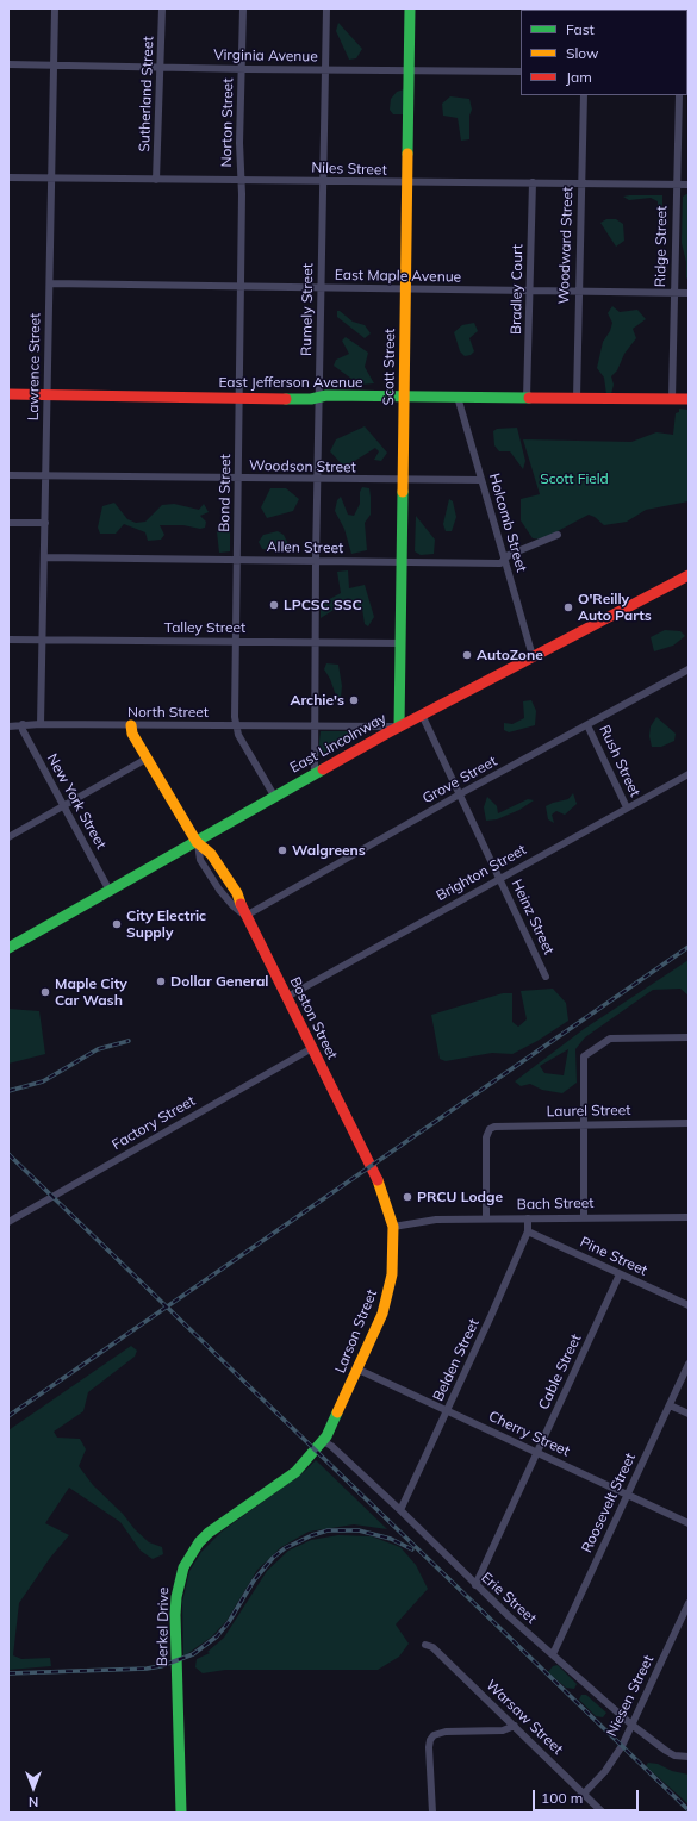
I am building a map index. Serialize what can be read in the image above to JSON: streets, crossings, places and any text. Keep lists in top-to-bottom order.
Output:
{
  "streets": {
    "street": [
      "Virginia Avenue",
      "Sutherland Street",
      "Norton Street",
      "Niles Street",
      "Woodward Street",
      "Ridge Street",
      "East Maple Avenue",
      "Bradley Court",
      "Rumely Street",
      "Lawrence Street",
      "Scott Street",
      "East Jefferson Avenue",
      "Woodson Street",
      "Bond Street",
      "Holcomb Street",
      "Allen Street",
      "Talley Street",
      "North Street",
      "East Lincolnway",
      "Rush Street",
      "Grove Street",
      "New York Street",
      "Brighton Street",
      "Heinz Street",
      "Boston Street",
      "Laurel Street",
      "Factory Street",
      "Bach Street",
      "Pine Street",
      "Larson Street",
      "Belden Street",
      "Cable Street",
      "Cherry Street",
      "Roosevelt Street",
      "Erie Street",
      "Berkel Drive",
      "Niesen Street",
      "Warsaw Street"
    ]
  },
  "crossings": [
    ["Virginia Avenue", "Sutherland Street"],
    ["Virginia Avenue", "Norton Street"],
    ["Virginia Avenue", "Rumely Street"],
    ["Virginia Avenue", "Lawrence Street"],
    ["Virginia Avenue", "Scott Street"],
    ["Sutherland Street", "Niles Street"],
    ["Norton Street", "Niles Street"],
    ["Norton Street", "Bond Street"],
    ["Niles Street", "Woodward Street"],
    ["Niles Street", "Ridge Street"],
    ["Niles Street", "Bradley Court"],
    ["Niles Street", "Rumely Street"],
    ["Niles Street", "Lawrence Street"],
    ["Niles Street", "Scott Street"],
    ["Niles Street", "Bond Street"],
    ["Woodward Street", "East Maple Avenue"],
    ["Woodward Street", "East Jefferson Avenue"],
    ["Ridge Street", "East Maple Avenue"],
    ["Ridge Street", "East Jefferson Avenue"],
    ["East Maple Avenue", "Bradley Court"],
    ["East Maple Avenue", "Rumely Street"],
    ["East Maple Avenue", "Lawrence Street"],
    ["East Maple Avenue", "Scott Street"],
    ["East Maple Avenue", "Bond Street"],
    ["Bradley Court", "East Jefferson Avenue"],
    ["Rumely Street", "East Jefferson Avenue"],
    ["Rumely Street", "Woodson Street"],
    ["Rumely Street", "Allen Street"],
    ["Rumely Street", "Talley Street"],
    ["Rumely Street", "North Street"],
    ["Lawrence Street", "East Jefferson Avenue"],
    ["Lawrence Street", "Woodson Street"],
    ["Lawrence Street", "Allen Street"],
    ["Lawrence Street", "Talley Street"],
    ["Lawrence Street", "North Street"],
    ["Scott Street", "East Jefferson Avenue"],
    ["Scott Street", "Woodson Street"],
    ["Scott Street", "Allen Street"],
    ["Scott Street", "Talley Street"],
    ["Scott Street", "North Street"],
    ["Scott Street", "East Lincolnway"],
    ["East Jefferson Avenue", "Bond Street"],
    ["East Jefferson Avenue", "Holcomb Street"],
    ["Woodson Street", "Bond Street"],
    ["Woodson Street", "Holcomb Street"],
    ["Bond Street", "Allen Street"],
    ["Bond Street", "Talley Street"],
    ["Bond Street", "North Street"],
    ["Bond Street", "East Lincolnway"],
    ["Holcomb Street", "Allen Street"],
    ["Holcomb Street", "East Lincolnway"],
    ["North Street", "East Lincolnway"],
    ["North Street", "New York Street"],
    ["North Street", "Boston Street"],
    ["East Lincolnway", "New York Street"],
    ["East Lincolnway", "Heinz Street"],
    ["East Lincolnway", "Boston Street"],
    ["Rush Street", "Grove Street"],
    ["Rush Street", "Brighton Street"],
    ["Grove Street", "Heinz Street"],
    ["Grove Street", "Boston Street"],
    ["Brighton Street", "Heinz Street"],
    ["Brighton Street", "Boston Street"],
    ["Boston Street", "Factory Street"],
    ["Boston Street", "Bach Street"],
    ["Boston Street", "Larson Street"],
    ["Laurel Street", "Bach Street"],
    ["Bach Street", "Larson Street"],
    ["Bach Street", "Belden Street"],
    ["Pine Street", "Belden Street"],
    ["Pine Street", "Cable Street"],
    ["Larson Street", "Cherry Street"],
    ["Larson Street", "Erie Street"],
    ["Larson Street", "Berkel Drive"],
    ["Belden Street", "Cherry Street"],
    ["Belden Street", "Erie Street"],
    ["Cable Street", "Cherry Street"],
    ["Cable Street", "Erie Street"],
    ["Cherry Street", "Roosevelt Street"],
    ["Roosevelt Street", "Erie Street"],
    ["Erie Street", "Berkel Drive"],
    ["Erie Street", "Niesen Street"],
    ["Niesen Street", "Warsaw Street"]
  ],
  "parks": ["Scott Field"],
  "places": [
    "LPCSC SSC",
    "O'Reilly Auto Parts",
    "AutoZone",
    "Archie's",
    "Walgreens",
    "City Electric Supply",
    "Dollar General",
    "Maple City Car Wash",
    "PRCU Lodge"
  ],
  "legend": ["Fast", "Slow", "Jam"],
  "scale_bar": "100 m",
  "north": "bottom"
}
